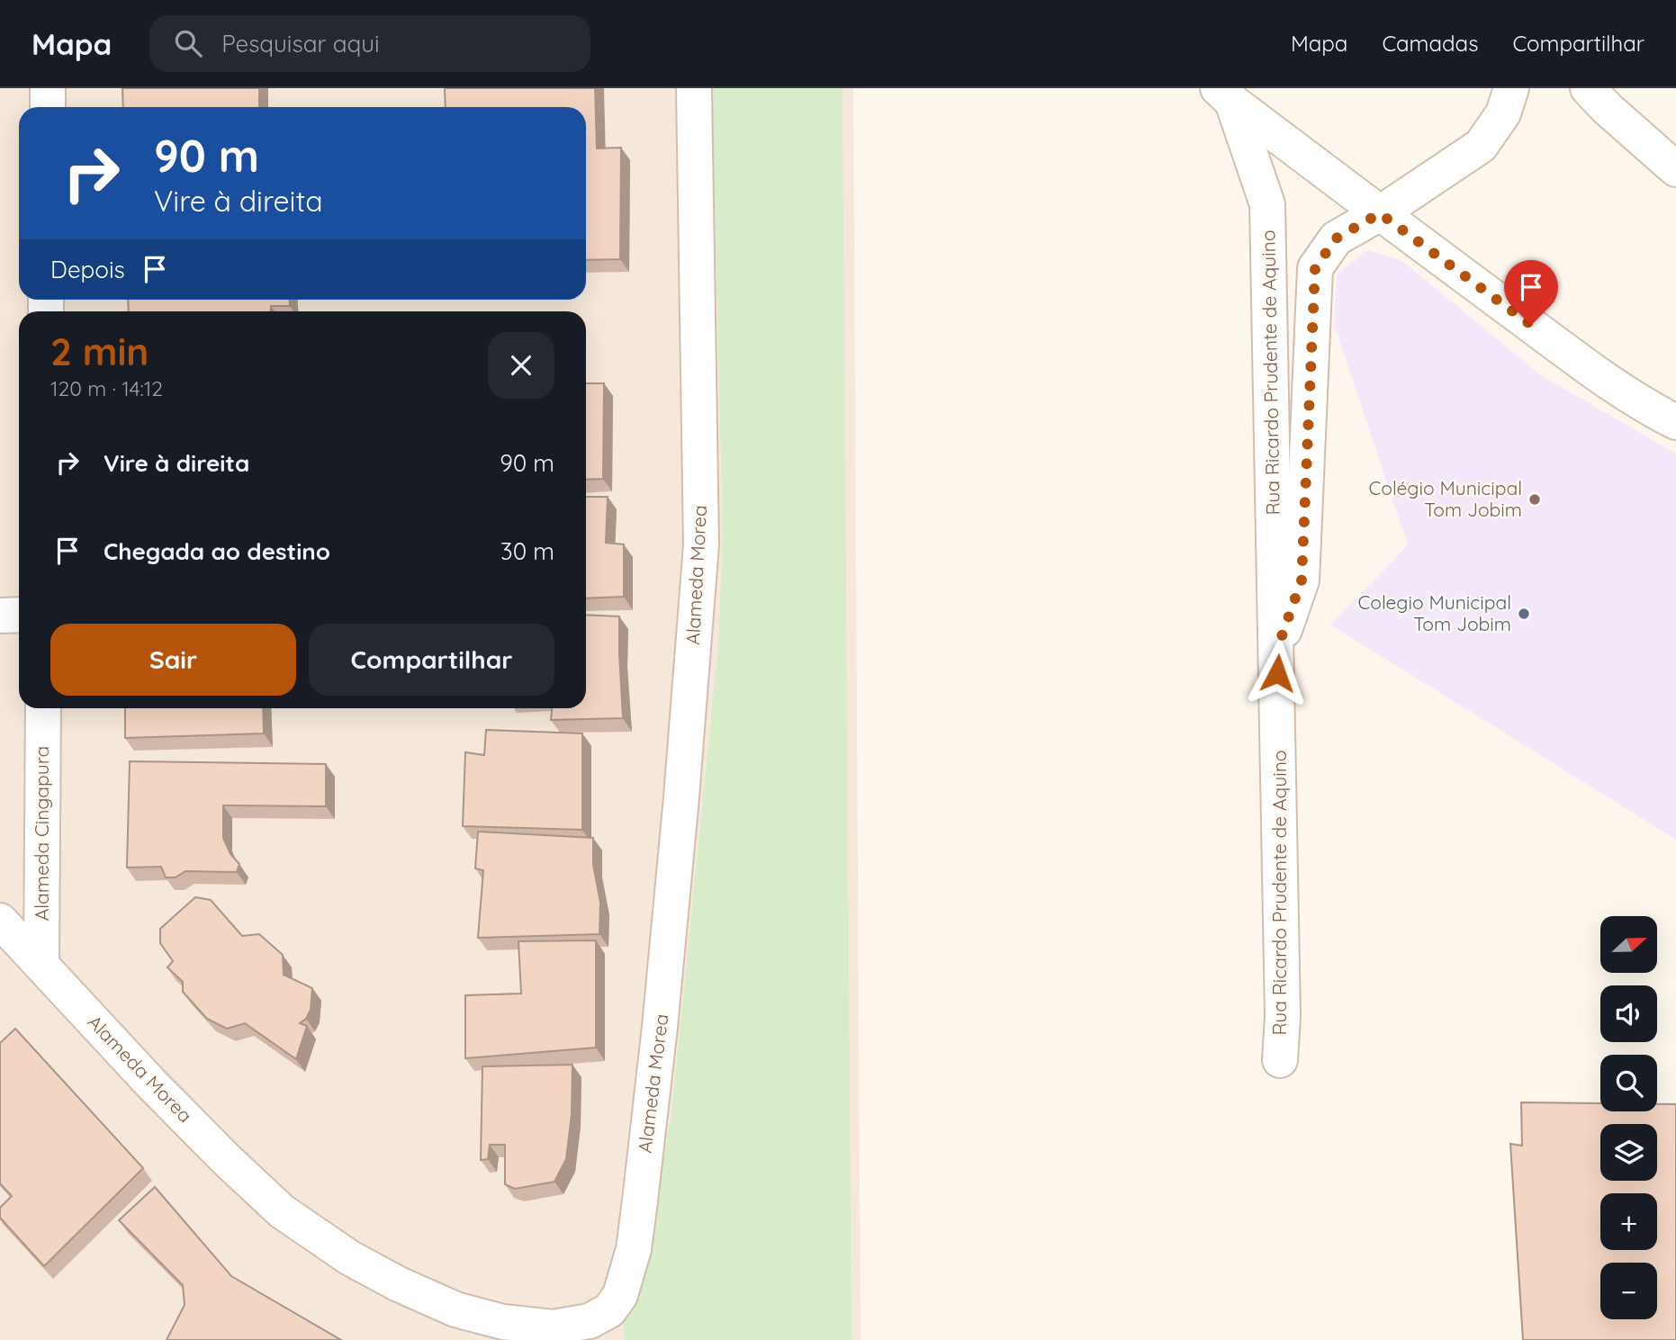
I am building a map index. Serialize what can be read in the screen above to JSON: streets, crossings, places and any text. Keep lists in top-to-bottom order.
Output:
{
  "streets": {
    "street": ["Rua Ricardo Prudente de Aquino", "Alameda Morea", "Alameda Cingapura"]
  },
  "crossings": [
    ["Alameda Morea", "Alameda Cingapura"]
  ],
  "places": ["Colégio Municipal Tom Jobim", "Colegio Municipal Tom Jobim"],
  "north": "right",
  "page": {
    "header": "Mapa",
    "search": "Pesquisar aqui",
    "nav": ["Mapa", "Camadas", "Compartilhar"],
    "turn": ["90 m", "Vire à direita"],
    "then": "Depois",
    "heading": ["2 min", "120 m · 14:12"],
    "list": [
      {
        "name": "Vire à direita",
        "value": "90 m"
      },
      {
        "name": "Chegada ao destino",
        "value": "30 m"
      }
    ],
    "buttons": ["Sair", "Compartilhar"],
    "map_buttons": ["+", "−"]
  }
}
